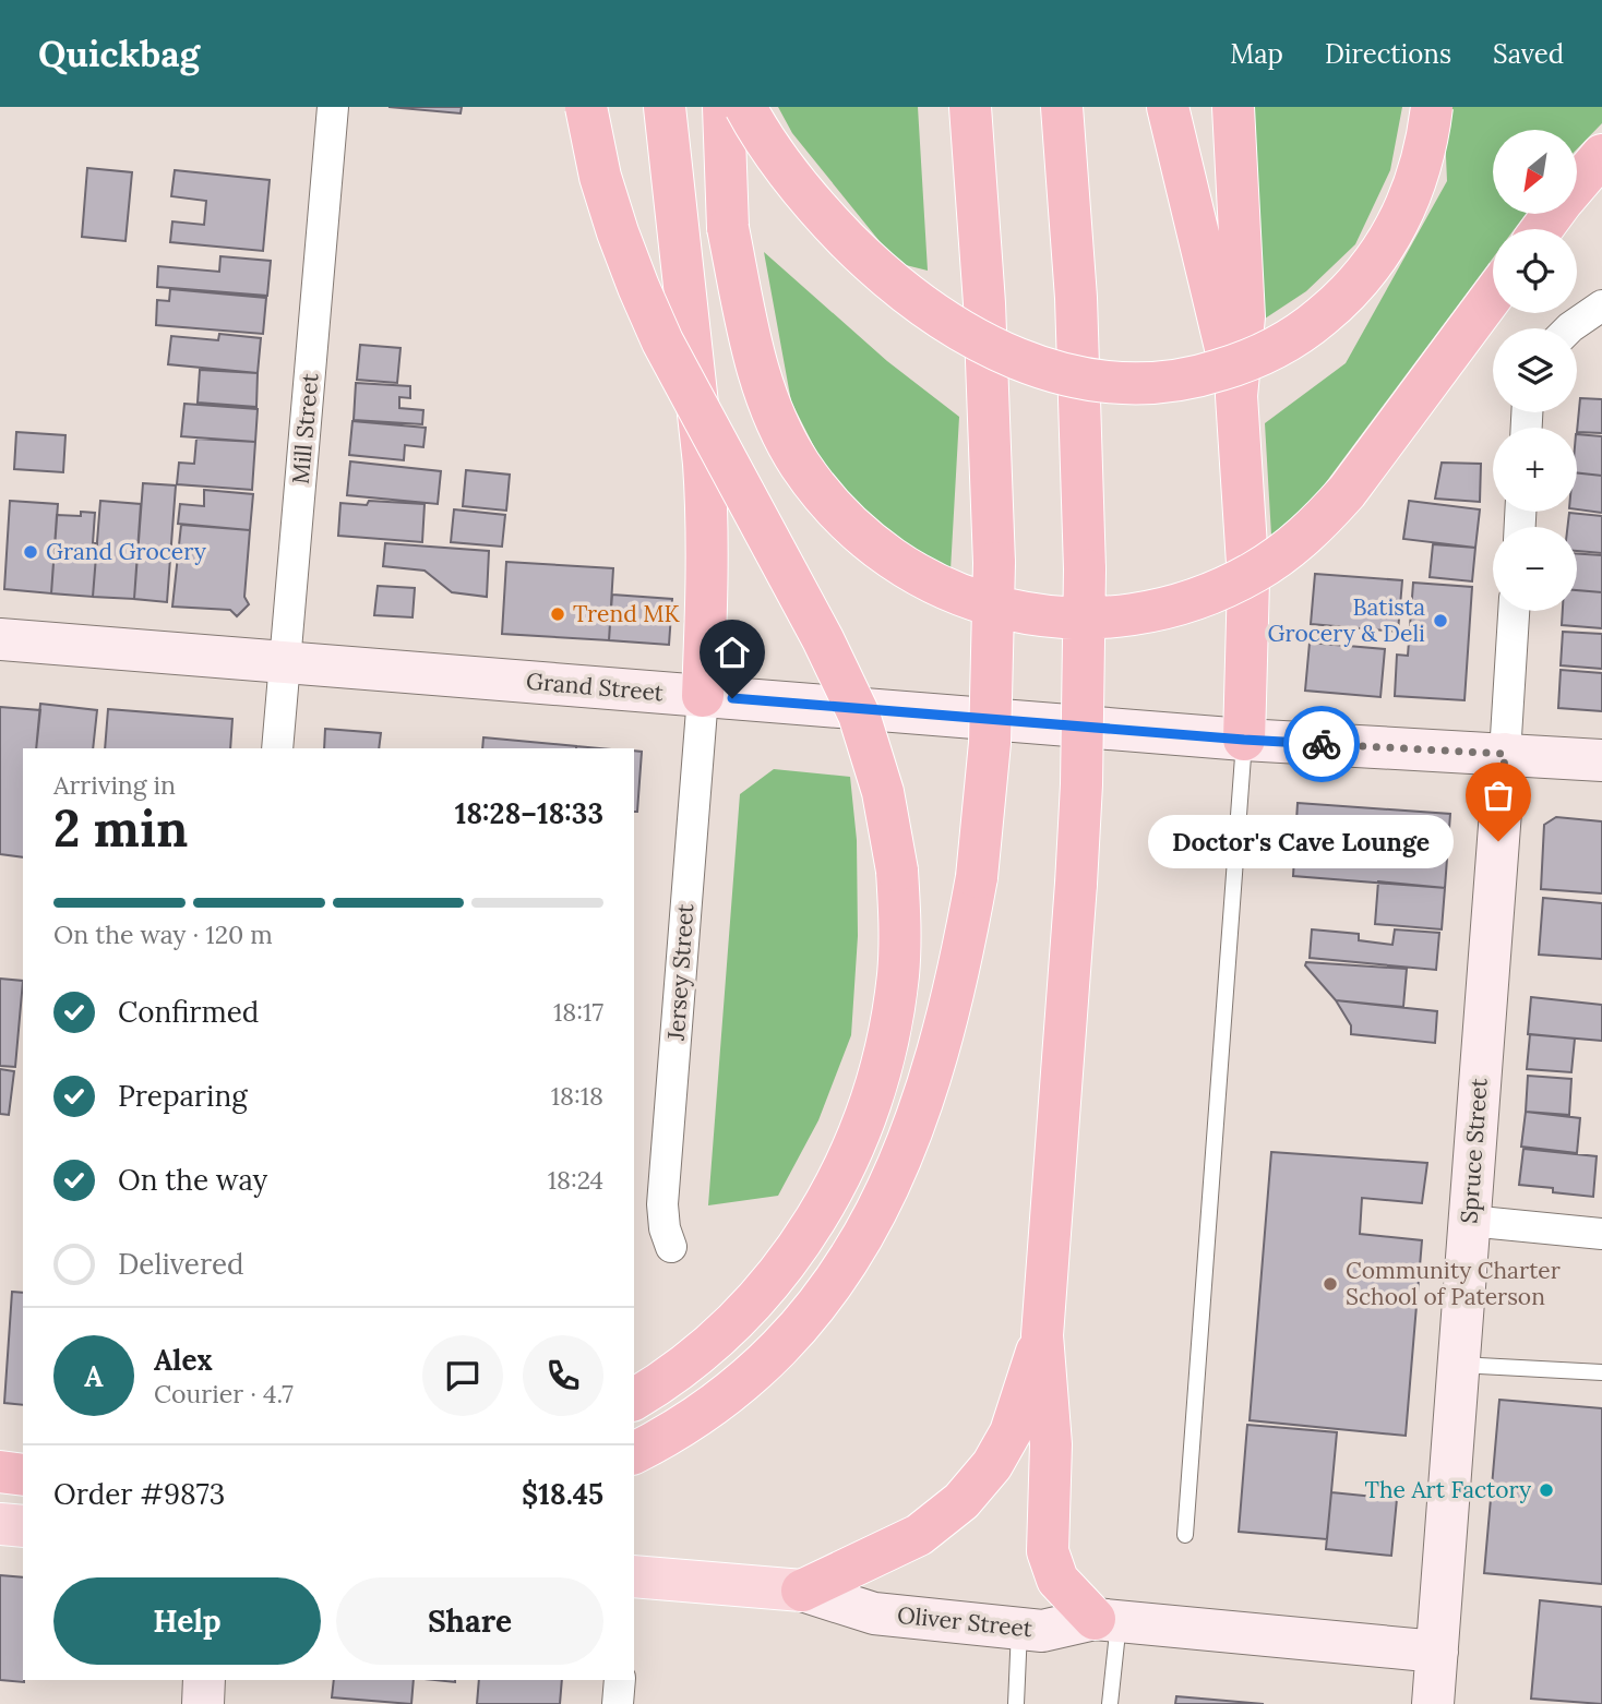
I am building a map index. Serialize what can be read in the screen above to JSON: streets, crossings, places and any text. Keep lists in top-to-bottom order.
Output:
{
  "streets": {
    "main road": ["Grand Street", "Spruce Street", "Oliver Street"],
    "street": ["Mill Street", "Jersey Street"]
  },
  "crossings": [
    ["Mill Street", "Grand Street"],
    ["Grand Street", "Jersey Street"],
    ["Grand Street", "Spruce Street"],
    ["Spruce Street", "Oliver Street"]
  ],
  "places": [
    "Grand Grocery",
    "Trend MK",
    "Batista Grocery & Deli",
    "Doctor's Cave Lounge",
    "Community Charter School of Paterson",
    "The Art Factory"
  ],
  "north": "bottom left",
  "page": {
    "header": "Quickbag",
    "nav": ["Map", "Directions", "Saved"],
    "map_buttons": ["+", "−"],
    "heading": ["2 min", "Arriving in", "18:28–18:33"],
    "panel": [
      "Alex",
      "Courier · 4.7",
      "Order #9873",
      "$18.45"
    ],
    "bubble": "Doctor's Cave Lounge",
    "bar": "On the way · 120 m",
    "list": [
      ["Confirmed", "18:17"],
      ["Preparing", "18:18"],
      ["On the way", "18:24"],
      "Delivered"
    ],
    "round": "A",
    "buttons": ["Help", "Share"]
  }
}
